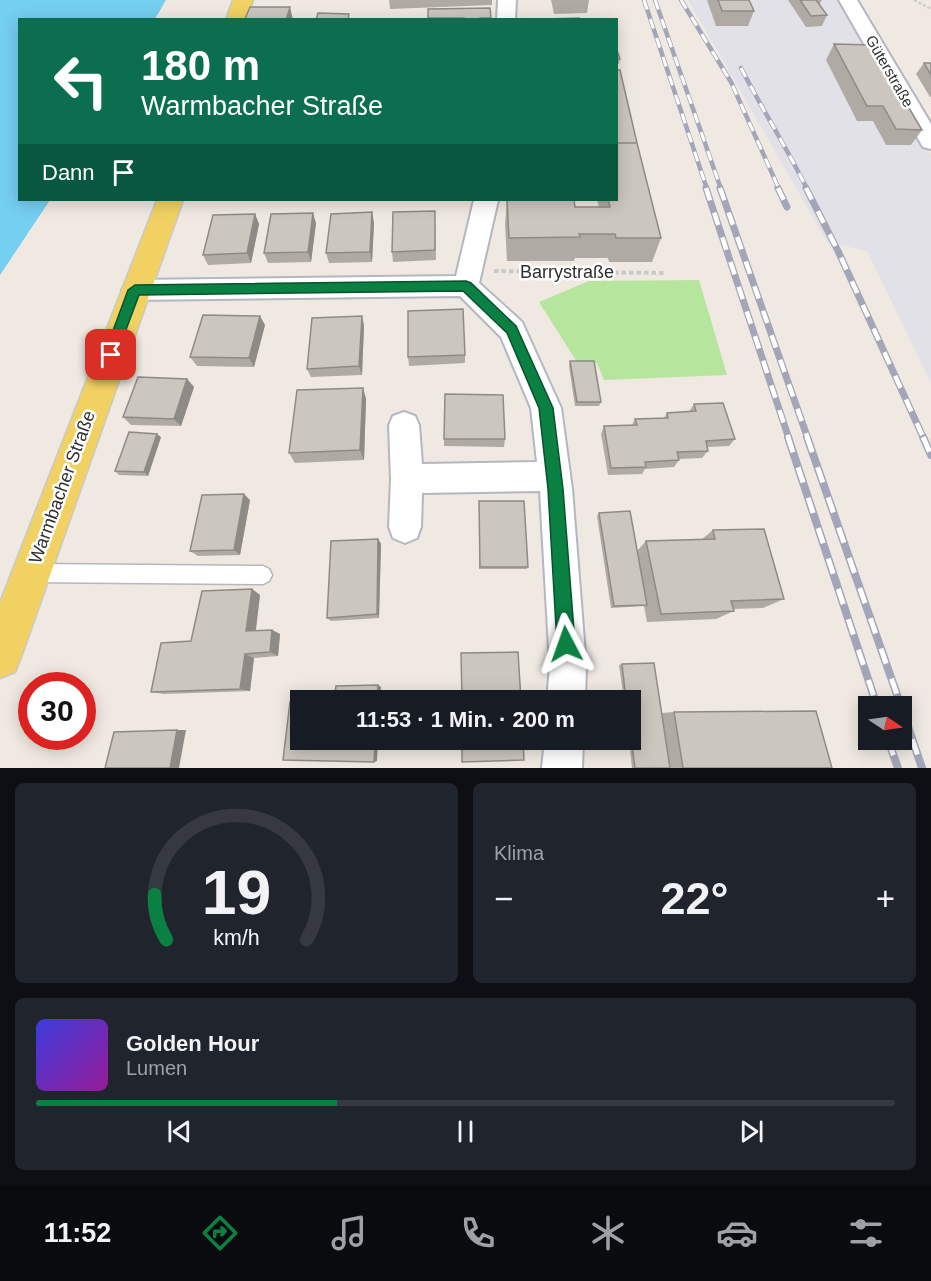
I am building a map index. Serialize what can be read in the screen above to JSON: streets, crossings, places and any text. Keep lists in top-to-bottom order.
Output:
{
  "streets": {
    "main road": ["Warmbacher Straße"],
    "street": ["Güterstraße"],
    "path": ["Barrystraße"]
  },
  "north": "right",
  "page": {
    "turn": ["180 m", "Warmbacher Straße"],
    "then": "Dann",
    "limit": "30",
    "trip": "11:53 · 1 Min. · 200 m",
    "tile": "Klima",
    "heat": ["−", "22°", "+"],
    "song": ["Golden Hour", "Lumen"],
    "tabs": "11:52",
    "gauge": ["19", "km/h"]
  }
}
